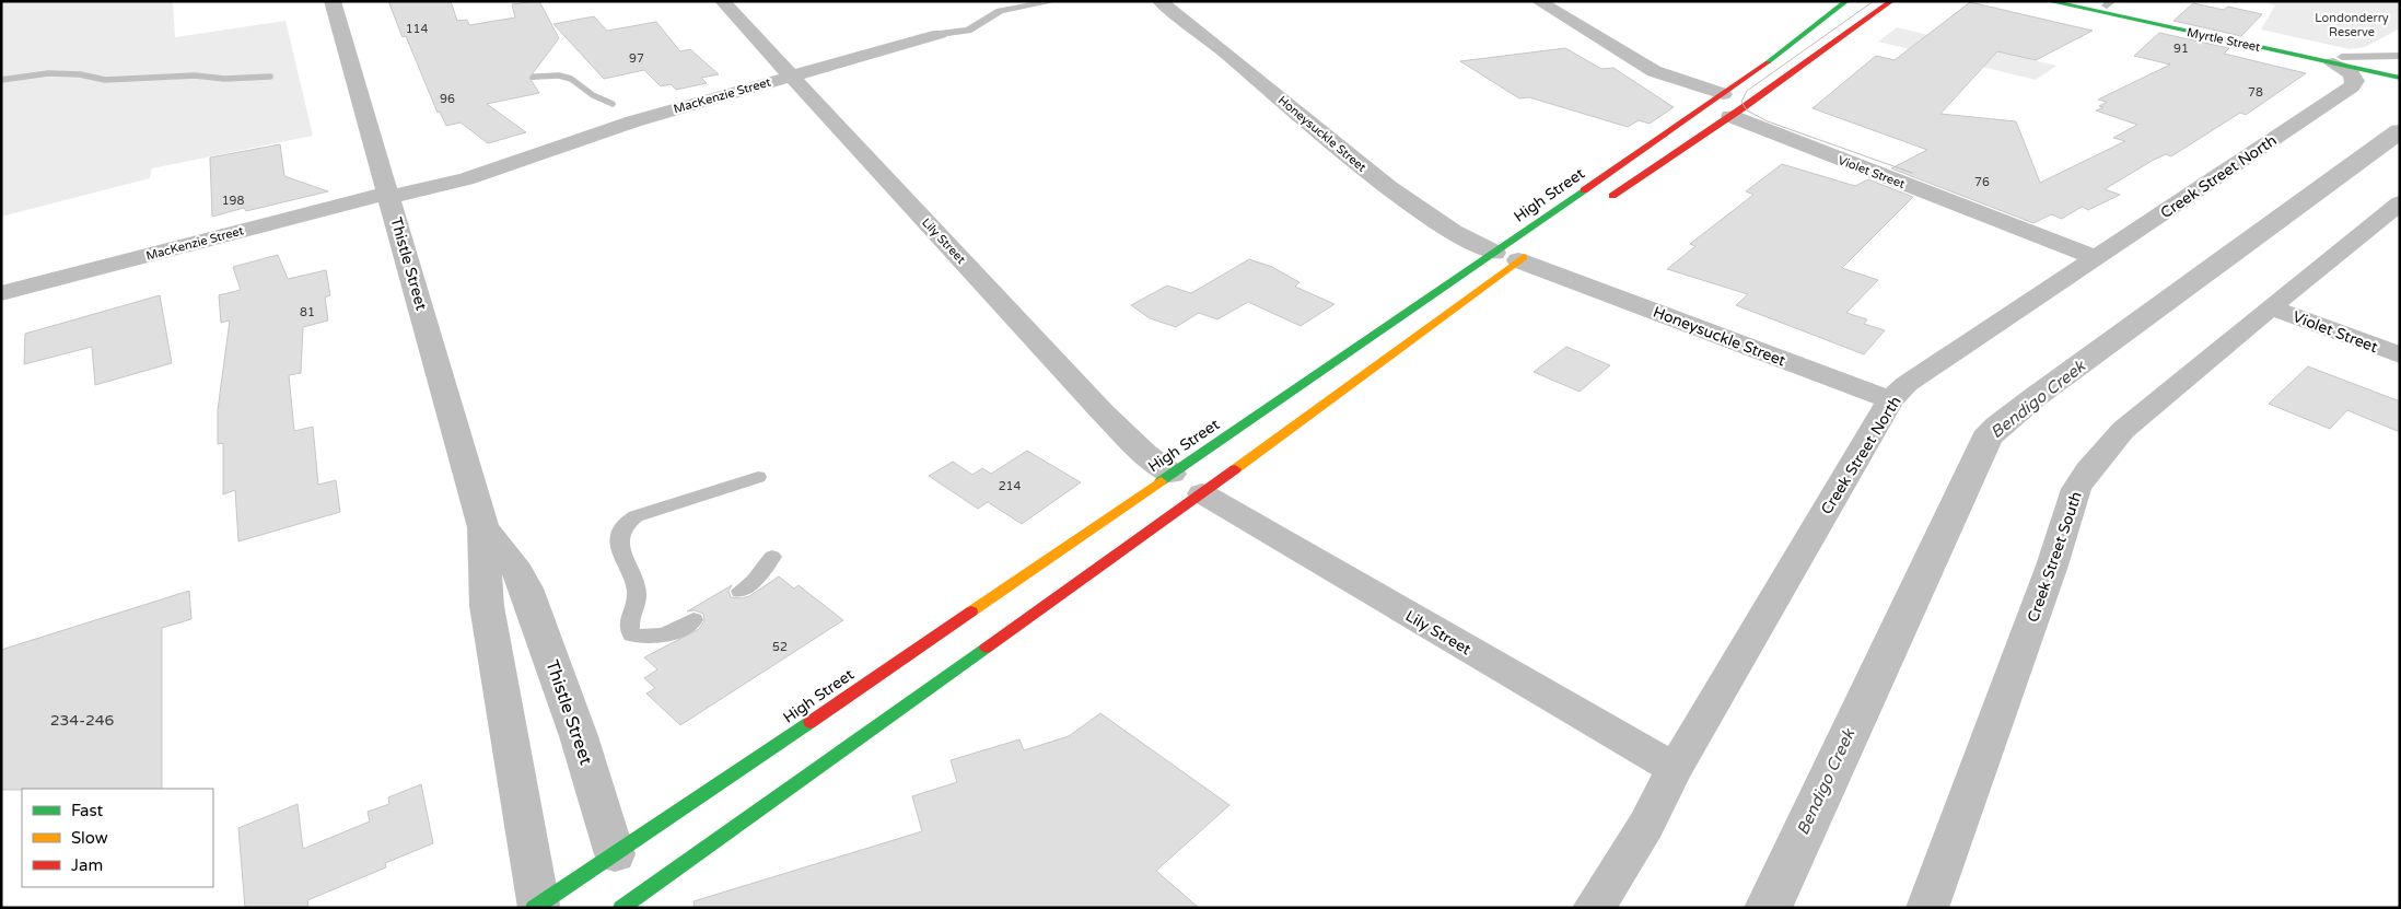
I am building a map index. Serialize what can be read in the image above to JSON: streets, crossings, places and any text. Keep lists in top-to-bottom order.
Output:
{
  "streets": {
    "main road": ["Myrtle Street", "Violet Street", "High Street"],
    "street": [
      "MacKenzie Street",
      "Honeysuckle Street",
      "Creek Street North",
      "Lily Street",
      "Thistle Street",
      "Creek Street South"
    ]
  },
  "crossings": [
    ["Myrtle Street", "Creek Street North"],
    ["MacKenzie Street", "Lily Street"],
    ["MacKenzie Street", "Thistle Street"],
    ["Honeysuckle Street", "Creek Street North"],
    ["Honeysuckle Street", "High Street"],
    ["Violet Street", "Creek Street North"],
    ["Violet Street", "High Street"],
    ["Violet Street", "Creek Street South"],
    ["Creek Street North", "Lily Street"],
    ["High Street", "Lily Street"],
    ["High Street", "Thistle Street"]
  ],
  "water": ["Bendigo Creek"],
  "parks": ["Londonderry Reserve"],
  "house_numbers": [
    "114",
    "91",
    "97",
    "78",
    "96",
    "76",
    "198",
    "81",
    "214",
    "52",
    "234-246"
  ],
  "legend": ["Fast", "Slow", "Jam"]
}
